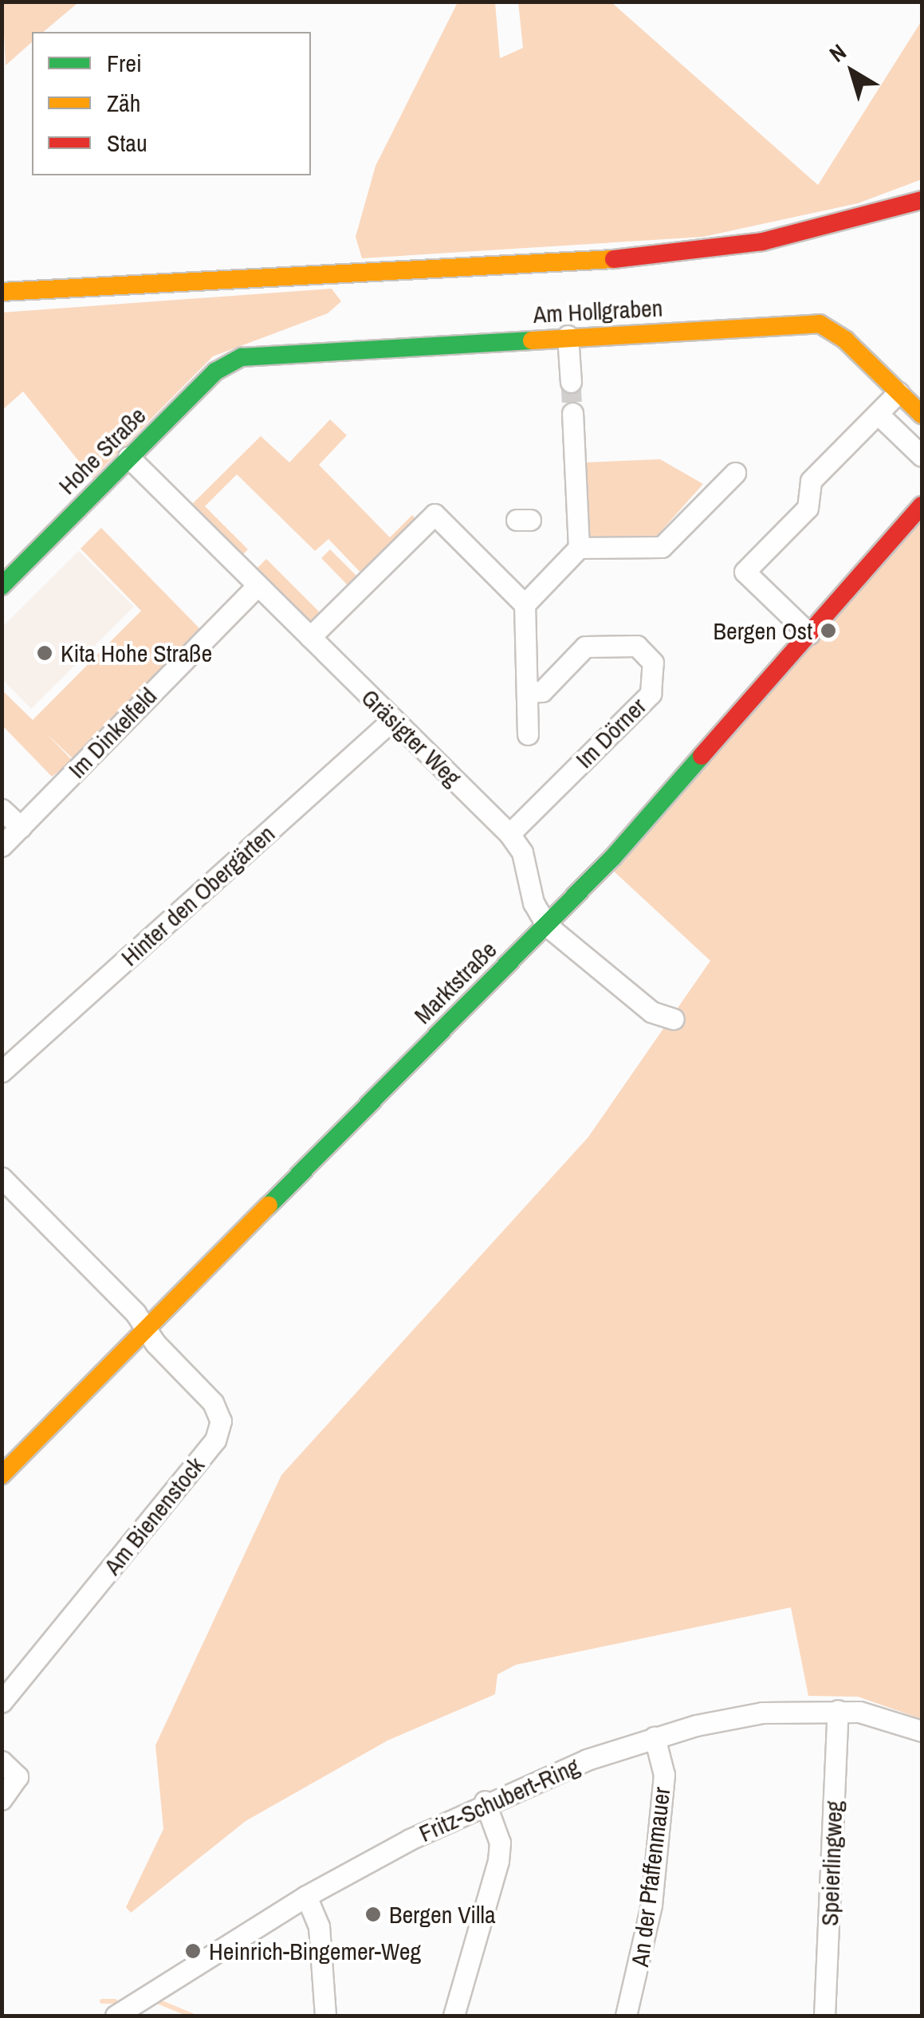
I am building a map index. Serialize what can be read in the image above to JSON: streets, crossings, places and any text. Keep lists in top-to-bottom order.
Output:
{
  "streets": {
    "street": [
      "Am Hollgraben",
      "Hohe Straße",
      "Im Dinkelfeld",
      "Im Dörner",
      "Gräsigter Weg",
      "Hinter den Obergärten",
      "Marktstraße",
      "Am Bienenstock",
      "Fritz-Schubert-Ring",
      "Speierlingweg",
      "An der Pfaffenmauer"
    ]
  },
  "crossings": [
    ["Am Hollgraben", "Hohe Straße"],
    ["Hohe Straße", "Gräsigter Weg"],
    ["Im Dinkelfeld", "Gräsigter Weg"],
    ["Im Dörner", "Gräsigter Weg"],
    ["Gräsigter Weg", "Hinter den Obergärten"],
    ["Gräsigter Weg", "Marktstraße"],
    ["Marktstraße", "Am Bienenstock"],
    ["Fritz-Schubert-Ring", "Speierlingweg"],
    ["Fritz-Schubert-Ring", "An der Pfaffenmauer"]
  ],
  "places": [
    "Bergen Ost",
    "Kita Hohe Straße",
    "Bergen Villa",
    "Heinrich-Bingemer-Weg"
  ],
  "legend": ["Frei", "Zäh", "Stau"],
  "north": "top left"
}
